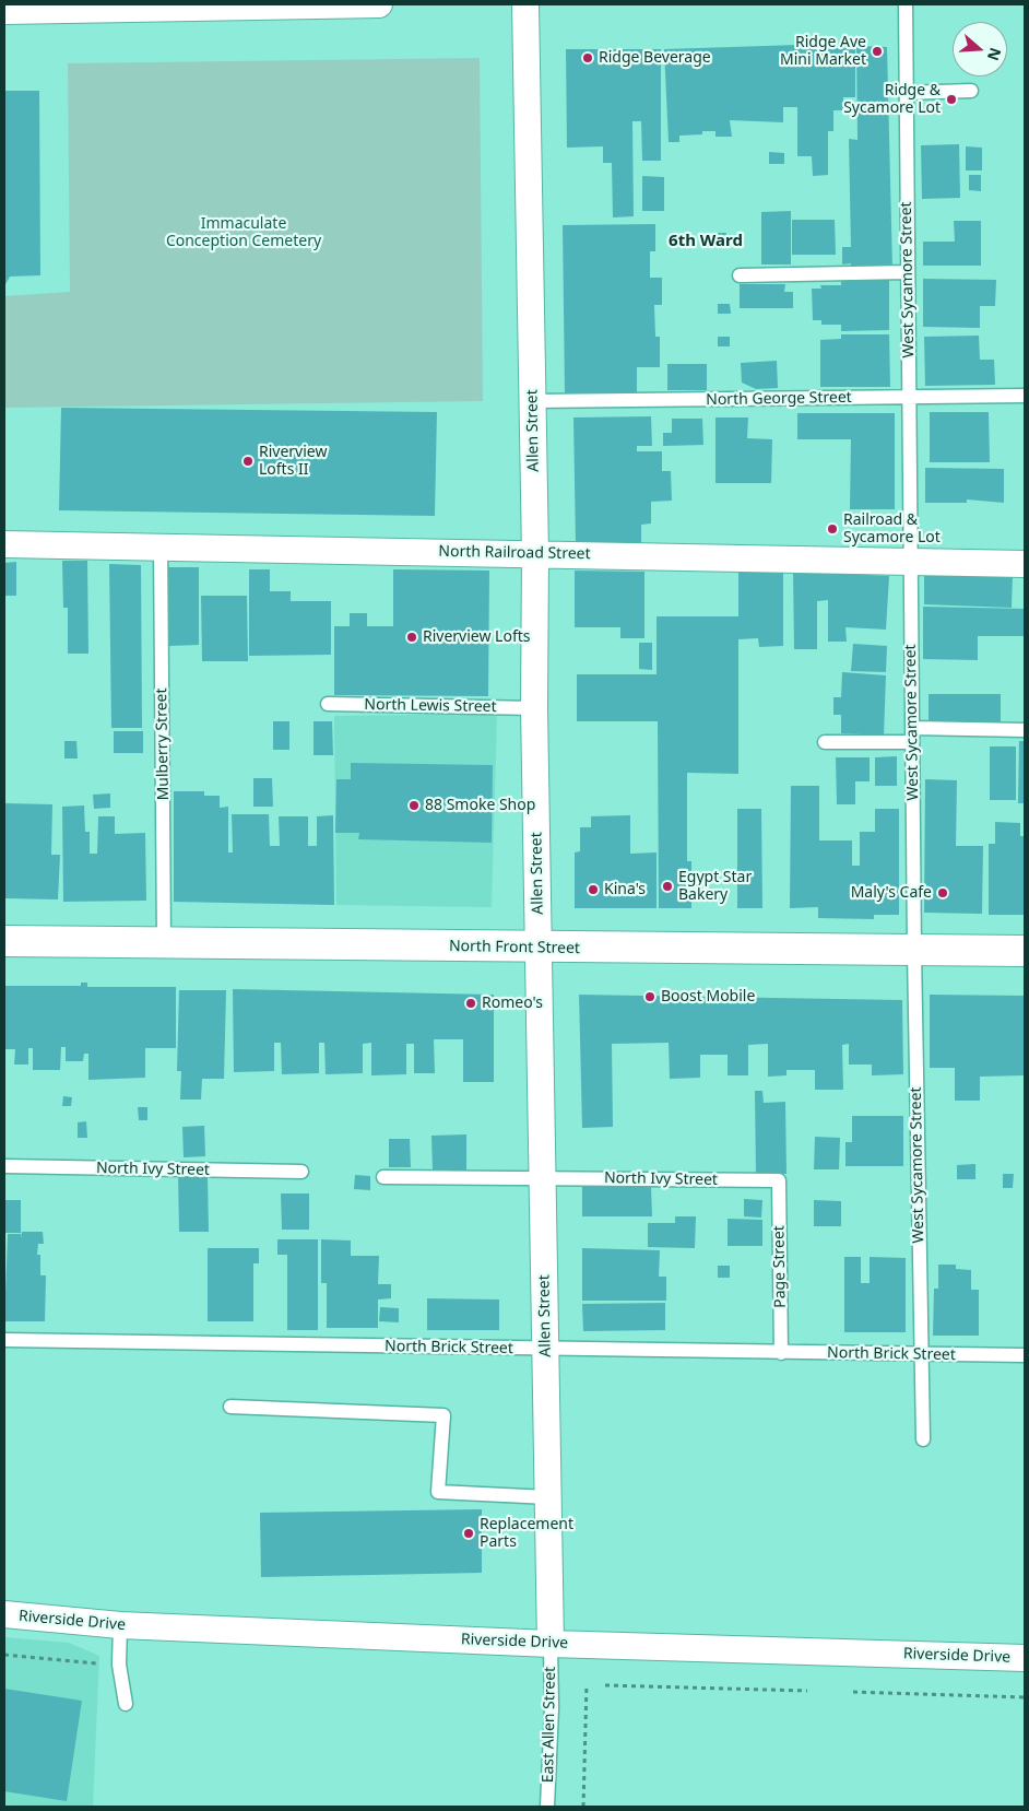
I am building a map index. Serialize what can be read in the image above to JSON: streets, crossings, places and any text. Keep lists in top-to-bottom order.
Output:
{
  "streets": {
    "street": [
      "Allen Street",
      "North Railroad Street",
      "North Front Street",
      "Riverside Drive"
    ],
    "lane": [
      "West Sycamore Street",
      "North George Street",
      "North Lewis Street",
      "Mulberry Street",
      "North Ivy Street",
      "Page Street",
      "North Brick Street",
      "East Allen Street"
    ]
  },
  "crossings": [
    ["West Sycamore Street", "North George Street"],
    ["West Sycamore Street", "North Railroad Street"],
    ["West Sycamore Street", "North Front Street"],
    ["West Sycamore Street", "North Brick Street"],
    ["North George Street", "Allen Street"],
    ["Allen Street", "North Railroad Street"],
    ["Allen Street", "North Lewis Street"],
    ["Allen Street", "North Front Street"],
    ["Allen Street", "North Ivy Street"],
    ["Allen Street", "North Brick Street"],
    ["Allen Street", "Riverside Drive"],
    ["Allen Street", "East Allen Street"],
    ["North Railroad Street", "Mulberry Street"],
    ["Mulberry Street", "North Front Street"],
    ["North Ivy Street", "Page Street"],
    ["Page Street", "North Brick Street"],
    ["Riverside Drive", "East Allen Street"]
  ],
  "districts": ["6th Ward"],
  "parks": ["Immaculate Conception Cemetery"],
  "places": [
    "Ridge Ave Mini Market",
    "Ridge Beverage",
    "Ridge & Sycamore Lot",
    "Riverview Lofts II",
    "Railroad & Sycamore Lot",
    "Riverview Lofts",
    "88 Smoke Shop",
    "Egypt Star Bakery",
    "Kina's",
    "Maly's Cafe",
    "Boost Mobile",
    "Romeo's",
    "Replacement Parts"
  ],
  "north": "right"
}
